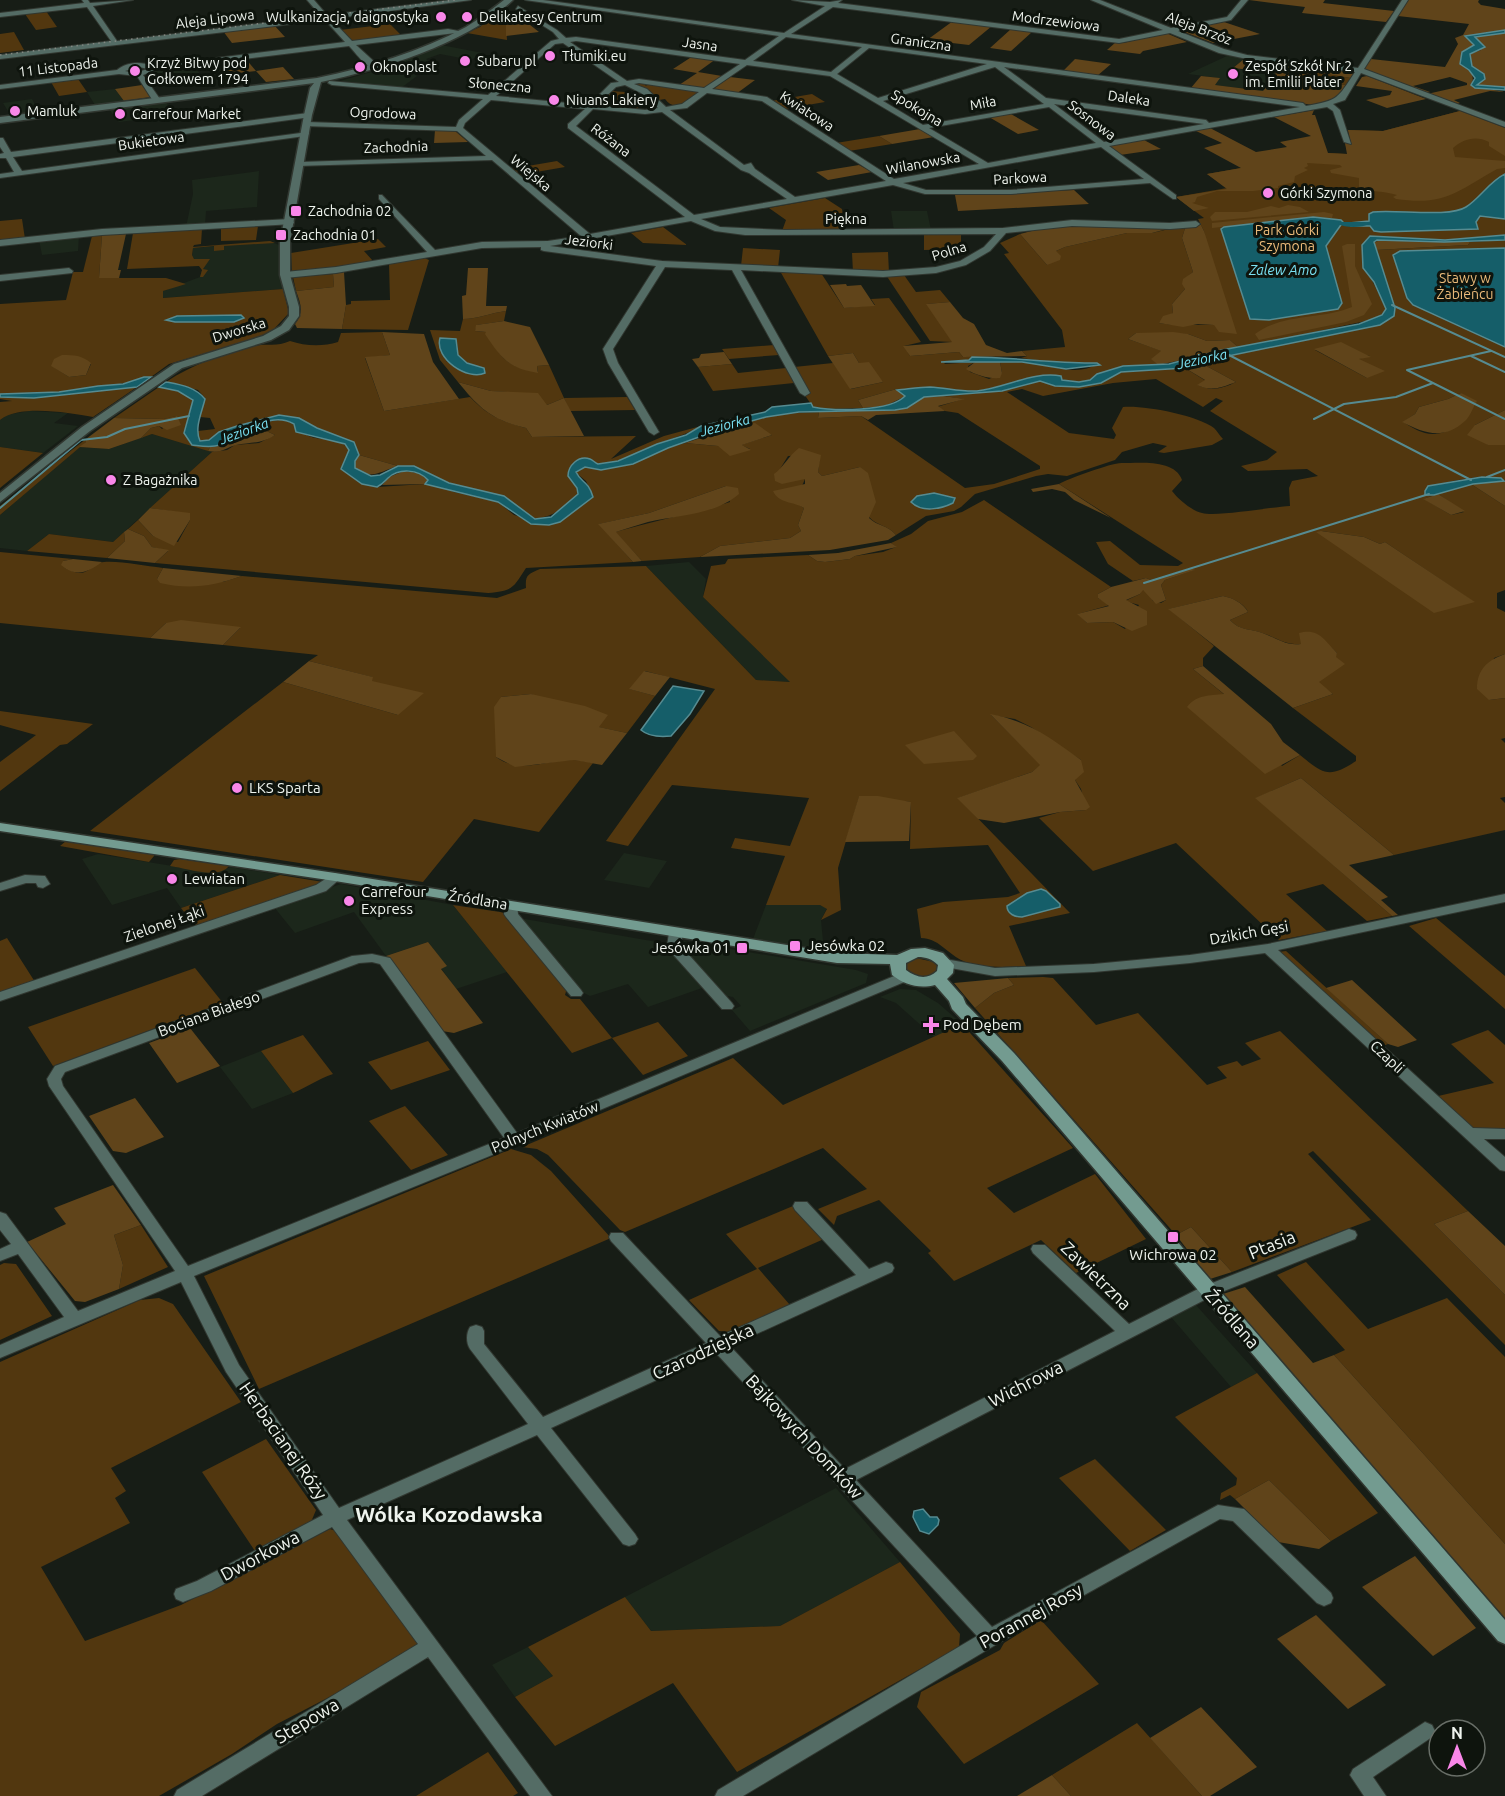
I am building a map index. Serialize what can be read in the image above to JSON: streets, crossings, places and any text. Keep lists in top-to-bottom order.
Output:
{
  "streets": {
    "main road": ["Źródlana"],
    "street": [
      "Aleja Lipowa",
      "Modrzewiowa",
      "Aleja Brzóz",
      "Graniczna",
      "Jasna",
      "11 Listopada",
      "Słoneczna",
      "Daleka",
      "Miła",
      "Spokojna",
      "Kwiatowa",
      "Ogrodowa",
      "Sosnowa",
      "Różana",
      "Bukietowa",
      "Zachodnia",
      "Wilanowska",
      "Wiejska",
      "Parkowa",
      "Piękna",
      "Jeziorki",
      "Polna",
      "Dworska",
      "Zielonej Łąki",
      "Dzikich Gęsi",
      "Bociana Białego",
      "Czapli",
      "Polnych Kwiatów",
      "Ptasia",
      "Zawietrzna",
      "Czarodziejska",
      "Wichrowa",
      "Bajkowych Domków",
      "Herbacianej Róży",
      "Dworkowa",
      "Porannej Rosy",
      "Stepowa"
    ]
  },
  "crossings": [
    ["Modrzewiowa", "Aleja Brzóz"],
    ["Modrzewiowa", "Słoneczna"],
    ["Graniczna", "Słoneczna"],
    ["Graniczna", "Sosnowa"],
    ["Graniczna", "Wilanowska"],
    ["Jasna", "Słoneczna"],
    ["Jasna", "Spokojna"],
    ["Słoneczna", "Kwiatowa"],
    ["Słoneczna", "Różana"],
    ["Słoneczna", "Dworska"],
    ["Daleka", "Sosnowa"],
    ["Daleka", "Wilanowska"],
    ["Miła", "Spokojna"],
    ["Miła", "Sosnowa"],
    ["Spokojna", "Wilanowska"],
    ["Kwiatowa", "Różana"],
    ["Kwiatowa", "Wilanowska"],
    ["Kwiatowa", "Parkowa"],
    ["Ogrodowa", "Bukietowa"],
    ["Ogrodowa", "Wiejska"],
    ["Ogrodowa", "Dworska"],
    ["Sosnowa", "Wilanowska"],
    ["Sosnowa", "Parkowa"],
    ["Różana", "Wilanowska"],
    ["Różana", "Piękna"],
    ["Bukietowa", "Dworska"],
    ["Zachodnia", "Wiejska"],
    ["Zachodnia", "Dworska"],
    ["Wilanowska", "Wiejska"],
    ["Wilanowska", "Parkowa"],
    ["Wilanowska", "Piękna"],
    ["Wilanowska", "Jeziorki"],
    ["Piękna", "Polna"],
    ["Jeziorki", "Polna"],
    ["Jeziorki", "Dworska"],
    ["Źródlana", "Zielonej Łąki"],
    ["Źródlana", "Dzikich Gęsi"],
    ["Źródlana", "Polnych Kwiatów"],
    ["Źródlana", "Ptasia"],
    ["Źródlana", "Wichrowa"],
    ["Dzikich Gęsi", "Czapli"],
    ["Bociana Białego", "Polnych Kwiatów"],
    ["Bociana Białego", "Herbacianej Róży"],
    ["Polnych Kwiatów", "Herbacianej Róży"],
    ["Ptasia", "Wichrowa"],
    ["Zawietrzna", "Wichrowa"],
    ["Czarodziejska", "Bajkowych Domków"],
    ["Czarodziejska", "Herbacianej Róży"],
    ["Czarodziejska", "Dworkowa"],
    ["Wichrowa", "Bajkowych Domków"],
    ["Bajkowych Domków", "Porannej Rosy"],
    ["Herbacianej Róży", "Dworkowa"],
    ["Herbacianej Róży", "Stepowa"]
  ],
  "districts": ["Wólka Kozodawska"],
  "water": ["Zalew Amo", "Jeziorka"],
  "parks": ["Park Górki Szymona", "Stawy w Żabieńcu"],
  "places": {
    "other": [
      "Wulkanizacja, daignostyka",
      "Delikatesy Centrum",
      "Tłumiki.eu",
      "Subaru pl",
      "Oknoplast",
      "Krzyż Bitwy pod Gołkowem 1794",
      "Zespół Szkół Nr 2 im. Emilii Plater",
      "Niuans Lakiery",
      "Mamluk",
      "Carrefour Market",
      "Górki Szymona",
      "Z Bagażnika",
      "LKS Sparta",
      "Lewiatan",
      "Carrefour Express"
    ],
    "transit": [
      "Zachodnia 02",
      "Zachodnia 01",
      "Jesówka 02",
      "Jesówka 01",
      "Wichrowa 02"
    ],
    "health": ["Pod Dębem"]
  },
  "north": "top"
}
